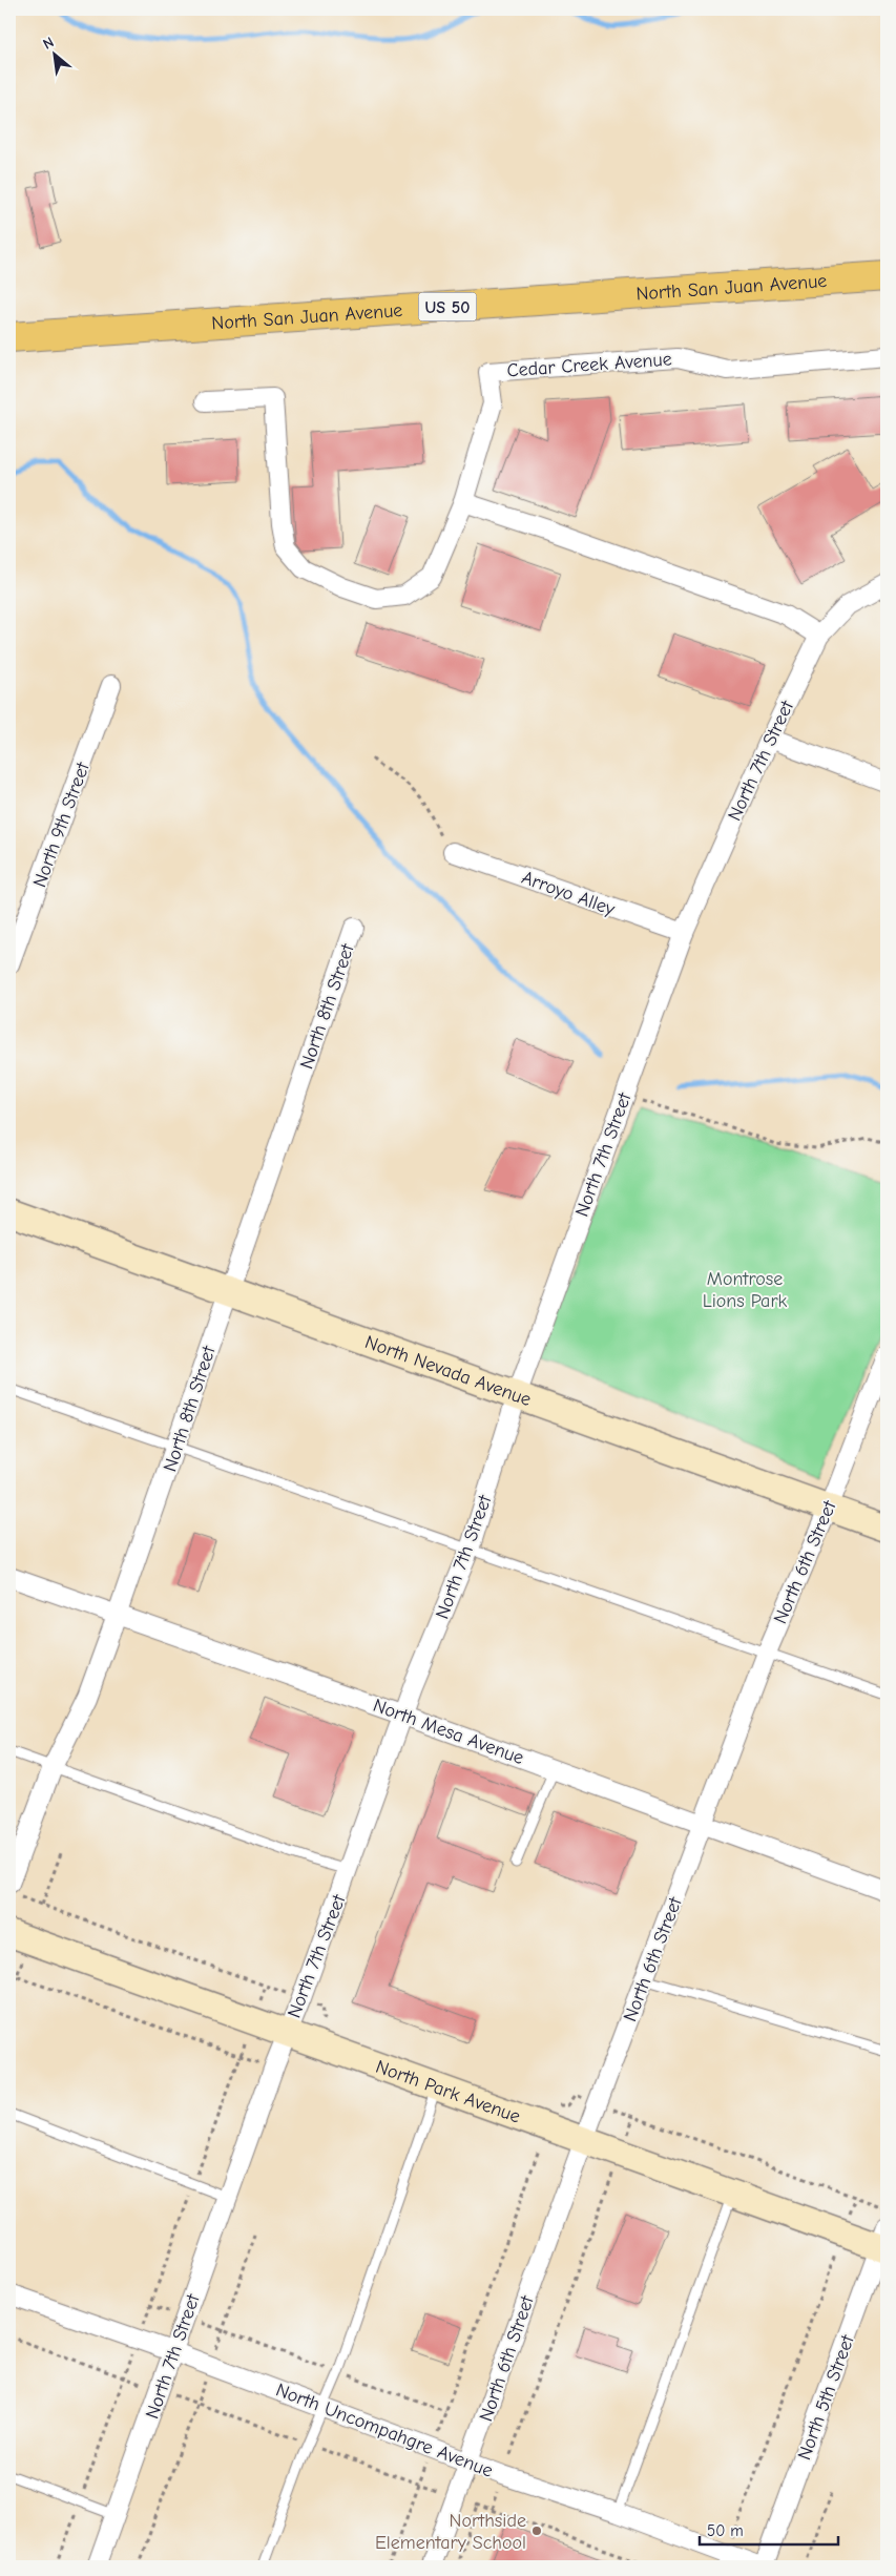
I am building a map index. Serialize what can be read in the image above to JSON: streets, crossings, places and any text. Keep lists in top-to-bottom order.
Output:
{
  "streets": {
    "highway": ["North San Juan Avenue", "US 50"],
    "street": [
      "Cedar Creek Avenue",
      "North 7th Street",
      "North 9th Street",
      "Arroyo Alley",
      "North 8th Street",
      "North Nevada Avenue",
      "North 6th Street",
      "North Mesa Avenue",
      "North Park Avenue",
      "North 5th Street",
      "North Uncompahgre Avenue"
    ]
  },
  "crossings": [
    ["North 7th Street", "Arroyo Alley"],
    ["North 7th Street", "North Nevada Avenue"],
    ["North 7th Street", "North Mesa Avenue"],
    ["North 7th Street", "North Park Avenue"],
    ["North 7th Street", "North Uncompahgre Avenue"],
    ["North 8th Street", "North Nevada Avenue"],
    ["North 8th Street", "North Mesa Avenue"],
    ["North Nevada Avenue", "North 6th Street"],
    ["North 6th Street", "North Mesa Avenue"],
    ["North 6th Street", "North Park Avenue"],
    ["North 6th Street", "North Uncompahgre Avenue"],
    ["North Park Avenue", "North 5th Street"],
    ["North 5th Street", "North Uncompahgre Avenue"]
  ],
  "parks": ["Montrose Lions Park"],
  "places": ["Northside Elementary School"],
  "scale_bar": "50 m",
  "north": "top left"
}
